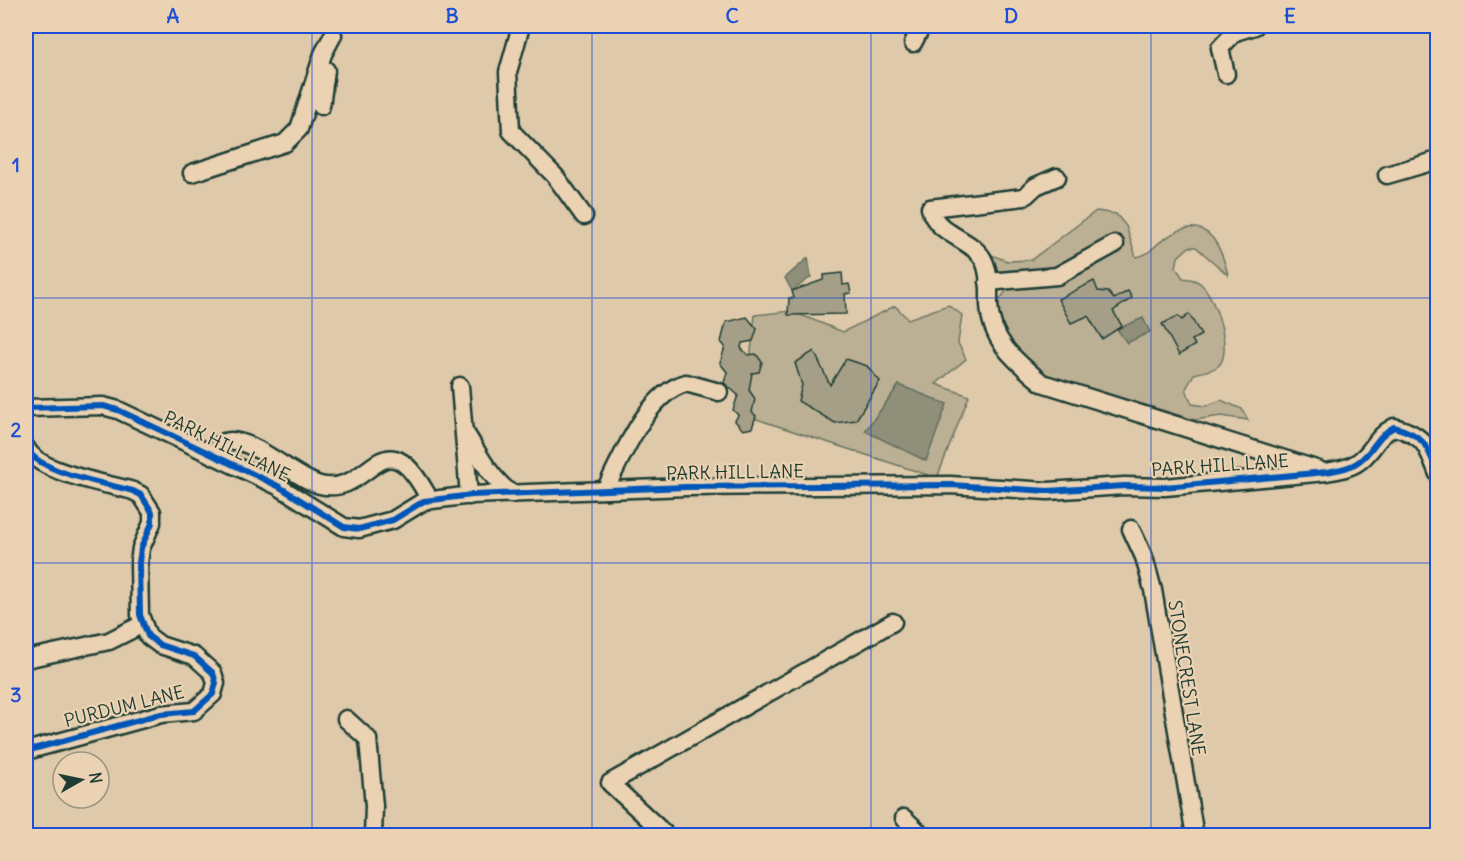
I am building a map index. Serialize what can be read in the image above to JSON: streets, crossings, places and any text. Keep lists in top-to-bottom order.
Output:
{
  "streets": {
    "street": ["PARK HILL LANE", "STONECREST LANE", "PURDUM LANE"]
  },
  "north": "right",
  "grid": {
    "columns": [
      "A",
      "B",
      "C",
      "D",
      "E"
    ],
    "rows": ["1", "2", "3"]
  }
}
